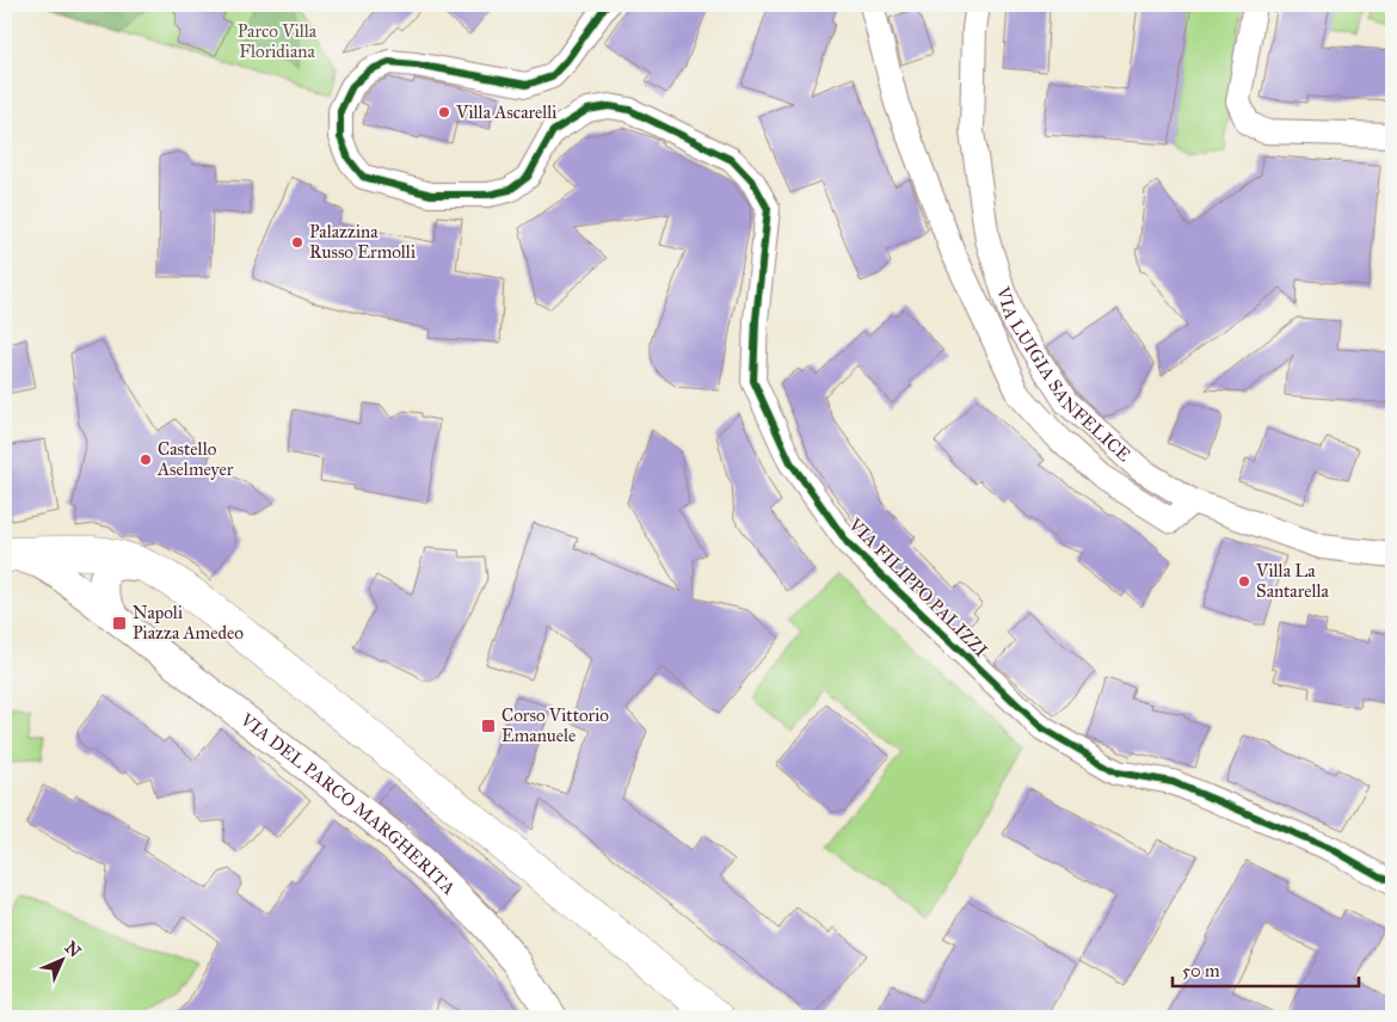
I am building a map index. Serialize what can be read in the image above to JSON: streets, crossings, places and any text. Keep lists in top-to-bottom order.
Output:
{
  "streets": {
    "street": ["VIA LUIGIA SANFELICE", "VIA FILIPPO PALIZZI", "VIA DEL PARCO MARGHERITA"]
  },
  "parks": ["Parco Villa Floridiana"],
  "places": {
    "other": [
      "Villa Ascarelli",
      "Palazzina Russo Ermolli",
      "Castello Aselmeyer",
      "Villa La Santarella"
    ],
    "transit": ["Napoli Piazza Amedeo", "Corso Vittorio Emanuele"]
  },
  "scale_bar": "50 m",
  "north": "top right"
}
